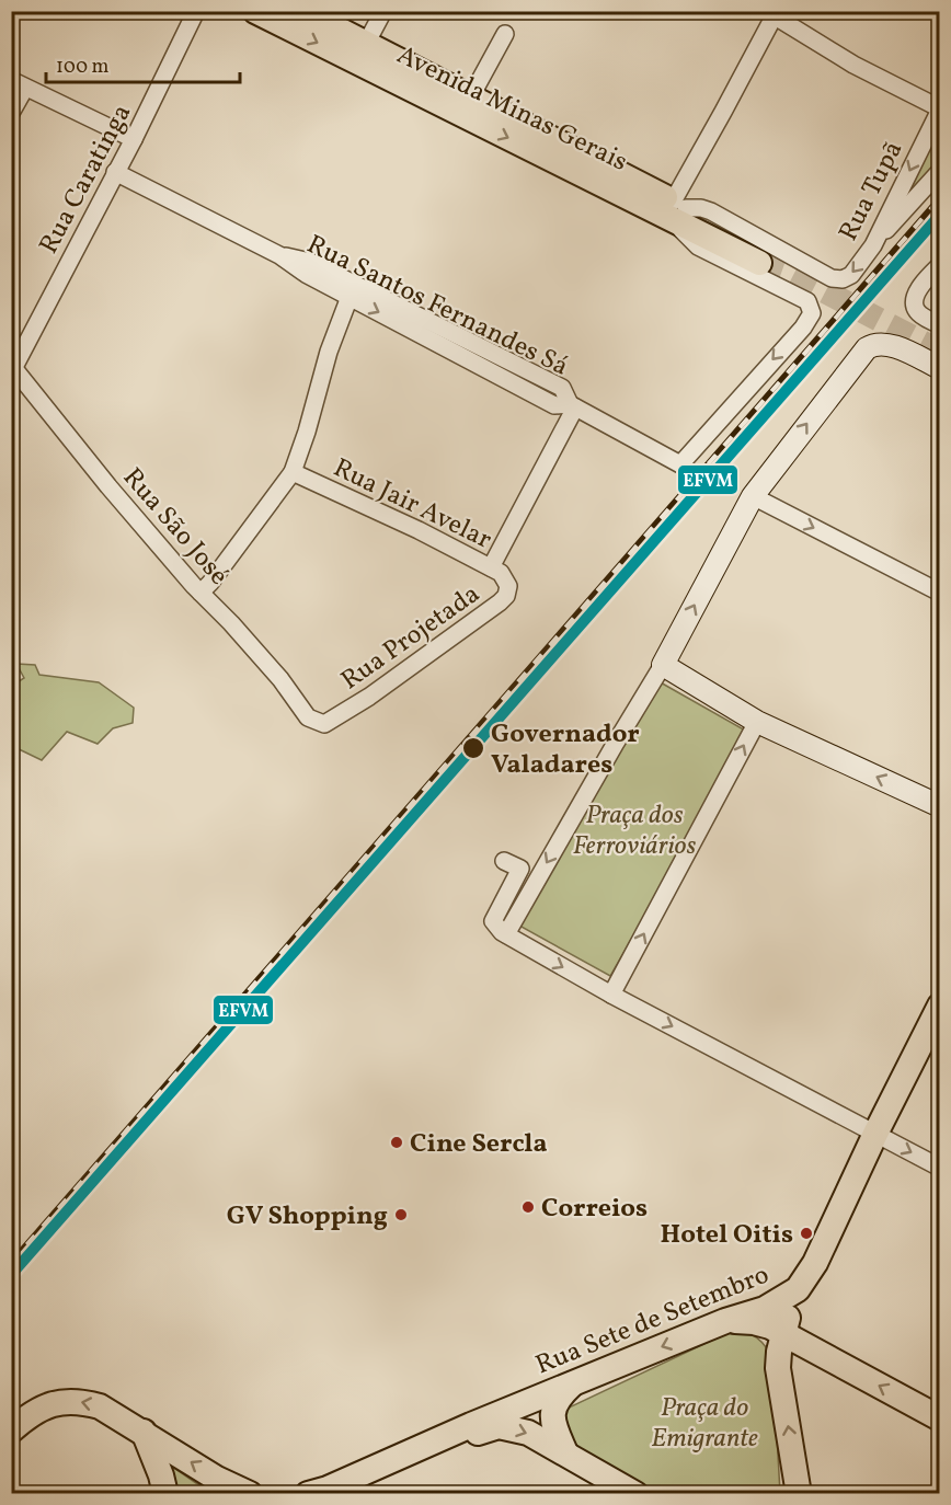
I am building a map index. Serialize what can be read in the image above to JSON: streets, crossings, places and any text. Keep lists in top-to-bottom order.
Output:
{
  "streets": {
    "main road": ["Avenida Minas Gerais", "Rua Sete de Setembro"],
    "street": [
      "Rua Caratinga",
      "Rua Tupã",
      "Rua Santos Fernandes Sá",
      "Rua Jair Avelar",
      "Rua São José",
      "Rua Projetada"
    ]
  },
  "crossings": [
    ["Avenida Minas Gerais", "Rua Tupã"],
    ["Avenida Minas Gerais", "Rua Santos Fernandes Sá"],
    ["Rua Caratinga", "Rua Santos Fernandes Sá"],
    ["Rua Caratinga", "Rua São José"],
    ["Rua Santos Fernandes Sá", "Rua Jair Avelar"],
    ["Rua Jair Avelar", "Rua Projetada"],
    ["Rua São José", "Rua Projetada"]
  ],
  "parks": ["Praça dos Ferroviários", "Praça do Emigrante"],
  "places": [
    "Governador Valadares",
    "Cine Sercla",
    "Correios",
    "GV Shopping",
    "Hotel Oitis"
  ],
  "lines": ["transit line EFVM"],
  "scale_bar": "100 m"
}
